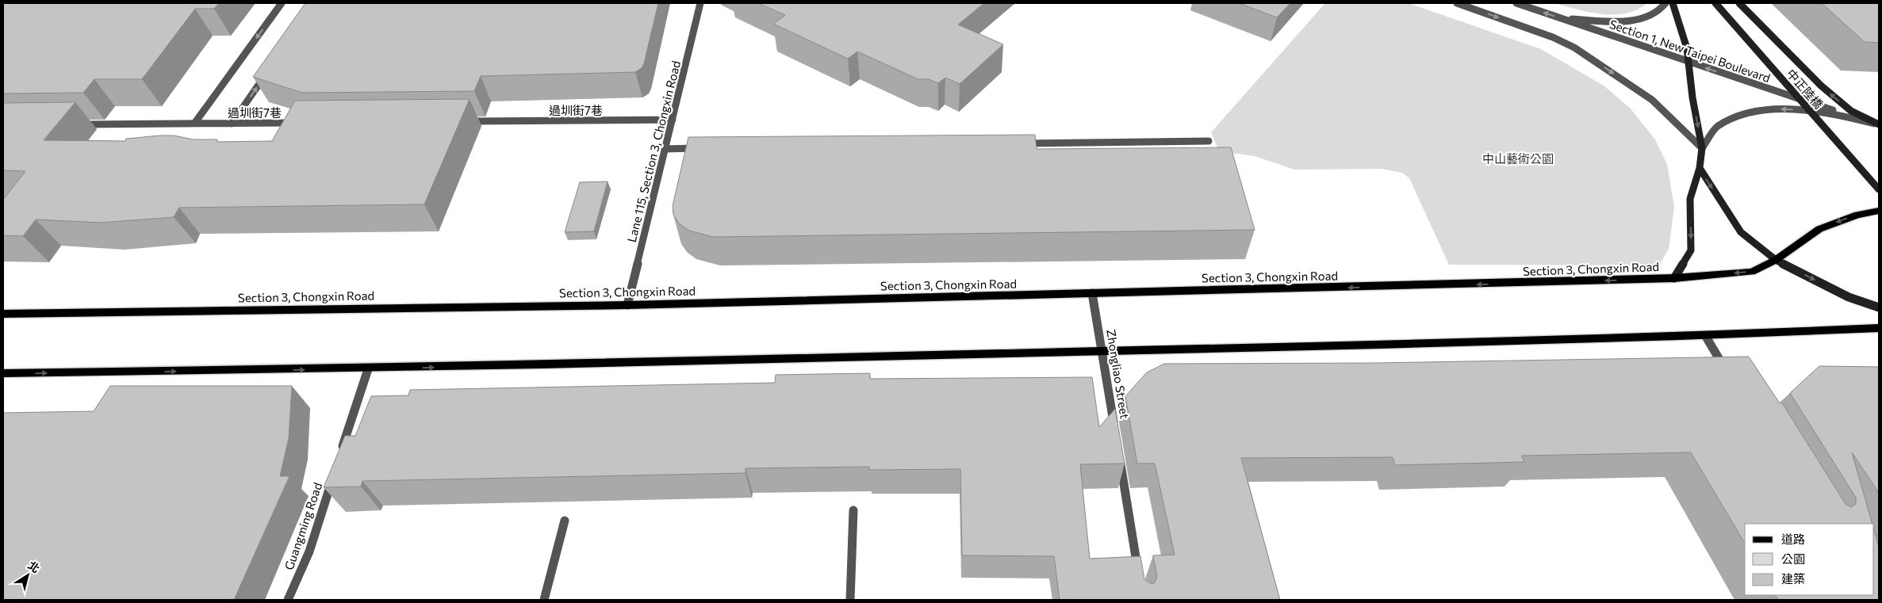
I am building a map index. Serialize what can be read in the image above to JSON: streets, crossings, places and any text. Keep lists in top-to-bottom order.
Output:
{
  "streets": {
    "main road": ["中正陸橋", "Section 3, Chongxin Road"],
    "street": [
      "Section 1, New Taipei Boulevard",
      "過圳街7巷",
      "Lane 115, Section 3, Chongxin Road",
      "Zhongliao Street",
      "Guangming Road"
    ]
  },
  "crossings": [
    ["過圳街7巷", "Lane 115, Section 3, Chongxin Road"],
    ["Lane 115, Section 3, Chongxin Road", "Section 3, Chongxin Road"],
    ["Section 3, Chongxin Road", "Zhongliao Street"]
  ],
  "parks": ["中山藝術公園"],
  "legend": ["道路", "公園", "建築"],
  "north": "top right"
}
